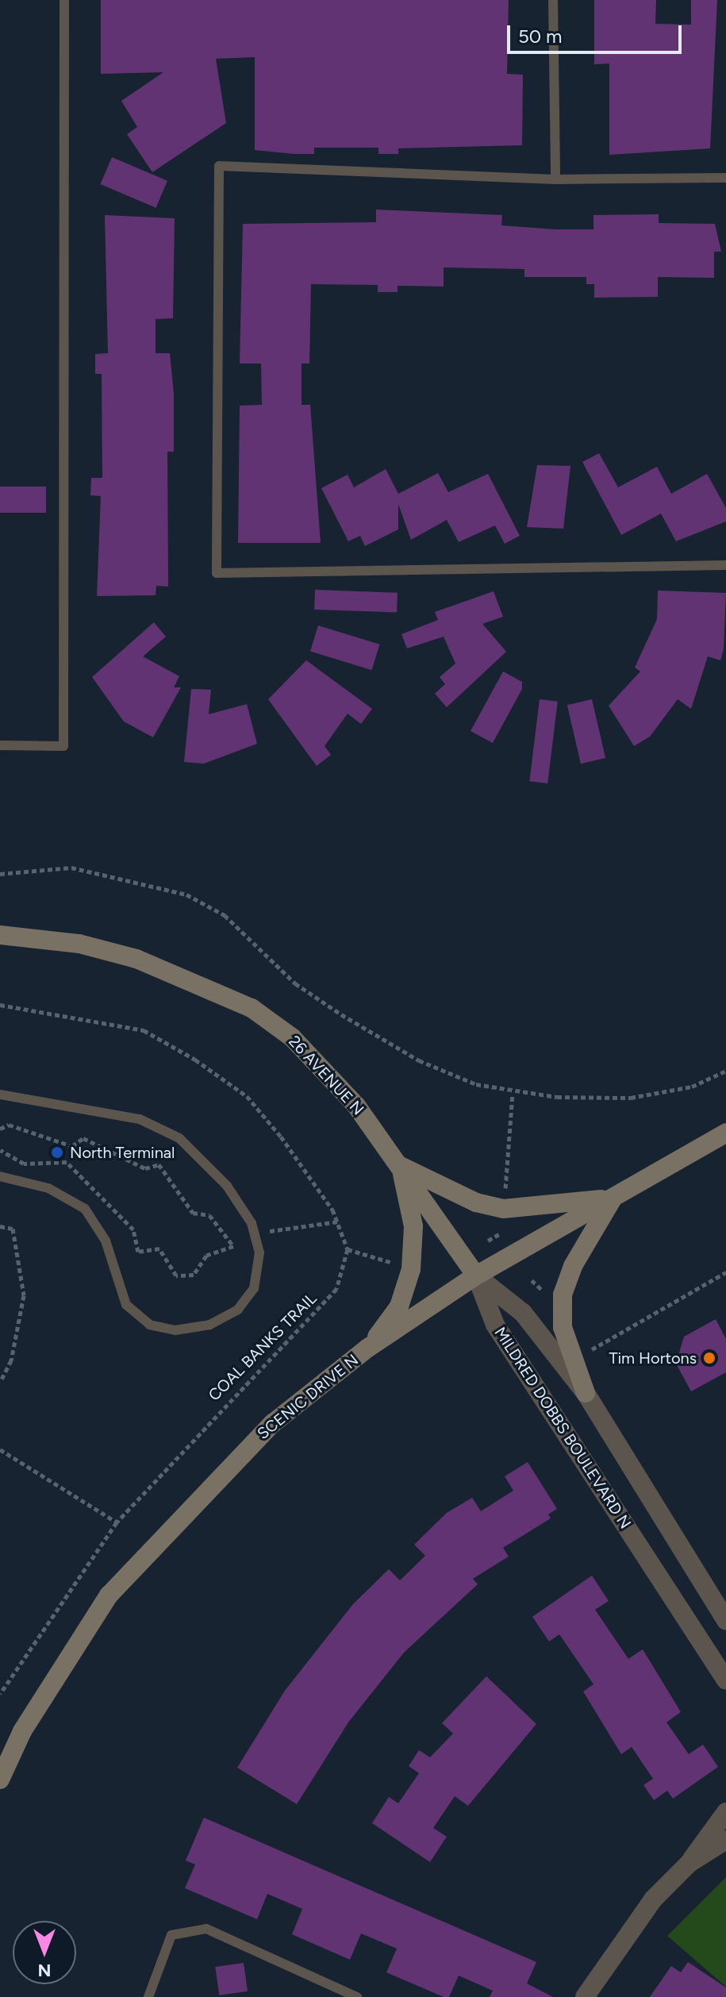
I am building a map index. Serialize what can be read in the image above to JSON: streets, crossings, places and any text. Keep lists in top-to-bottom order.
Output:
{
  "streets": {
    "main road": ["26 AVENUE N", "SCENIC DRIVE N"],
    "street": ["MILDRED DOBBS BOULEVARD N"],
    "path": ["COAL BANKS TRAIL"]
  },
  "crossings": [
    ["26 AVENUE N", "SCENIC DRIVE N"],
    ["26 AVENUE N", "MILDRED DOBBS BOULEVARD N"],
    ["SCENIC DRIVE N", "MILDRED DOBBS BOULEVARD N"]
  ],
  "places": ["North Terminal", "Tim Hortons"],
  "scale_bar": "50 m",
  "north": "bottom"
}
